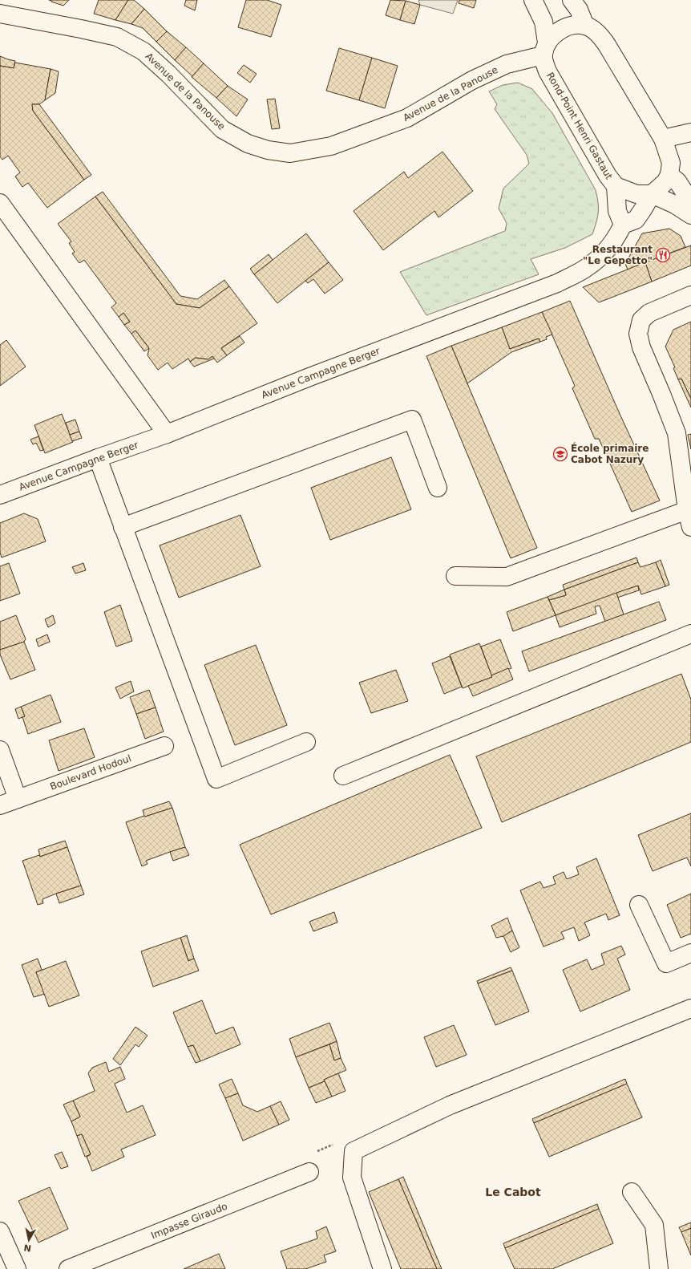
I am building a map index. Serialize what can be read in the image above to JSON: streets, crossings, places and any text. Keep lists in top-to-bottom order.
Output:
{
  "streets": {
    "street": [
      "Avenue de la Panouse",
      "Rond-Point Henri Gastaut",
      "Avenue Campagne Berger",
      "Boulevard Hodoul",
      "Impasse Giraudo"
    ]
  },
  "crossings": [
    ["Avenue de la Panouse", "Rond-Point Henri Gastaut"]
  ],
  "districts": ["Le Cabot"],
  "places": {
    "restaurant": ["Restaurant \"Le Gepetto\""],
    "school or university": ["École primaire Cabot Nazury"]
  },
  "north": "bottom"
}
